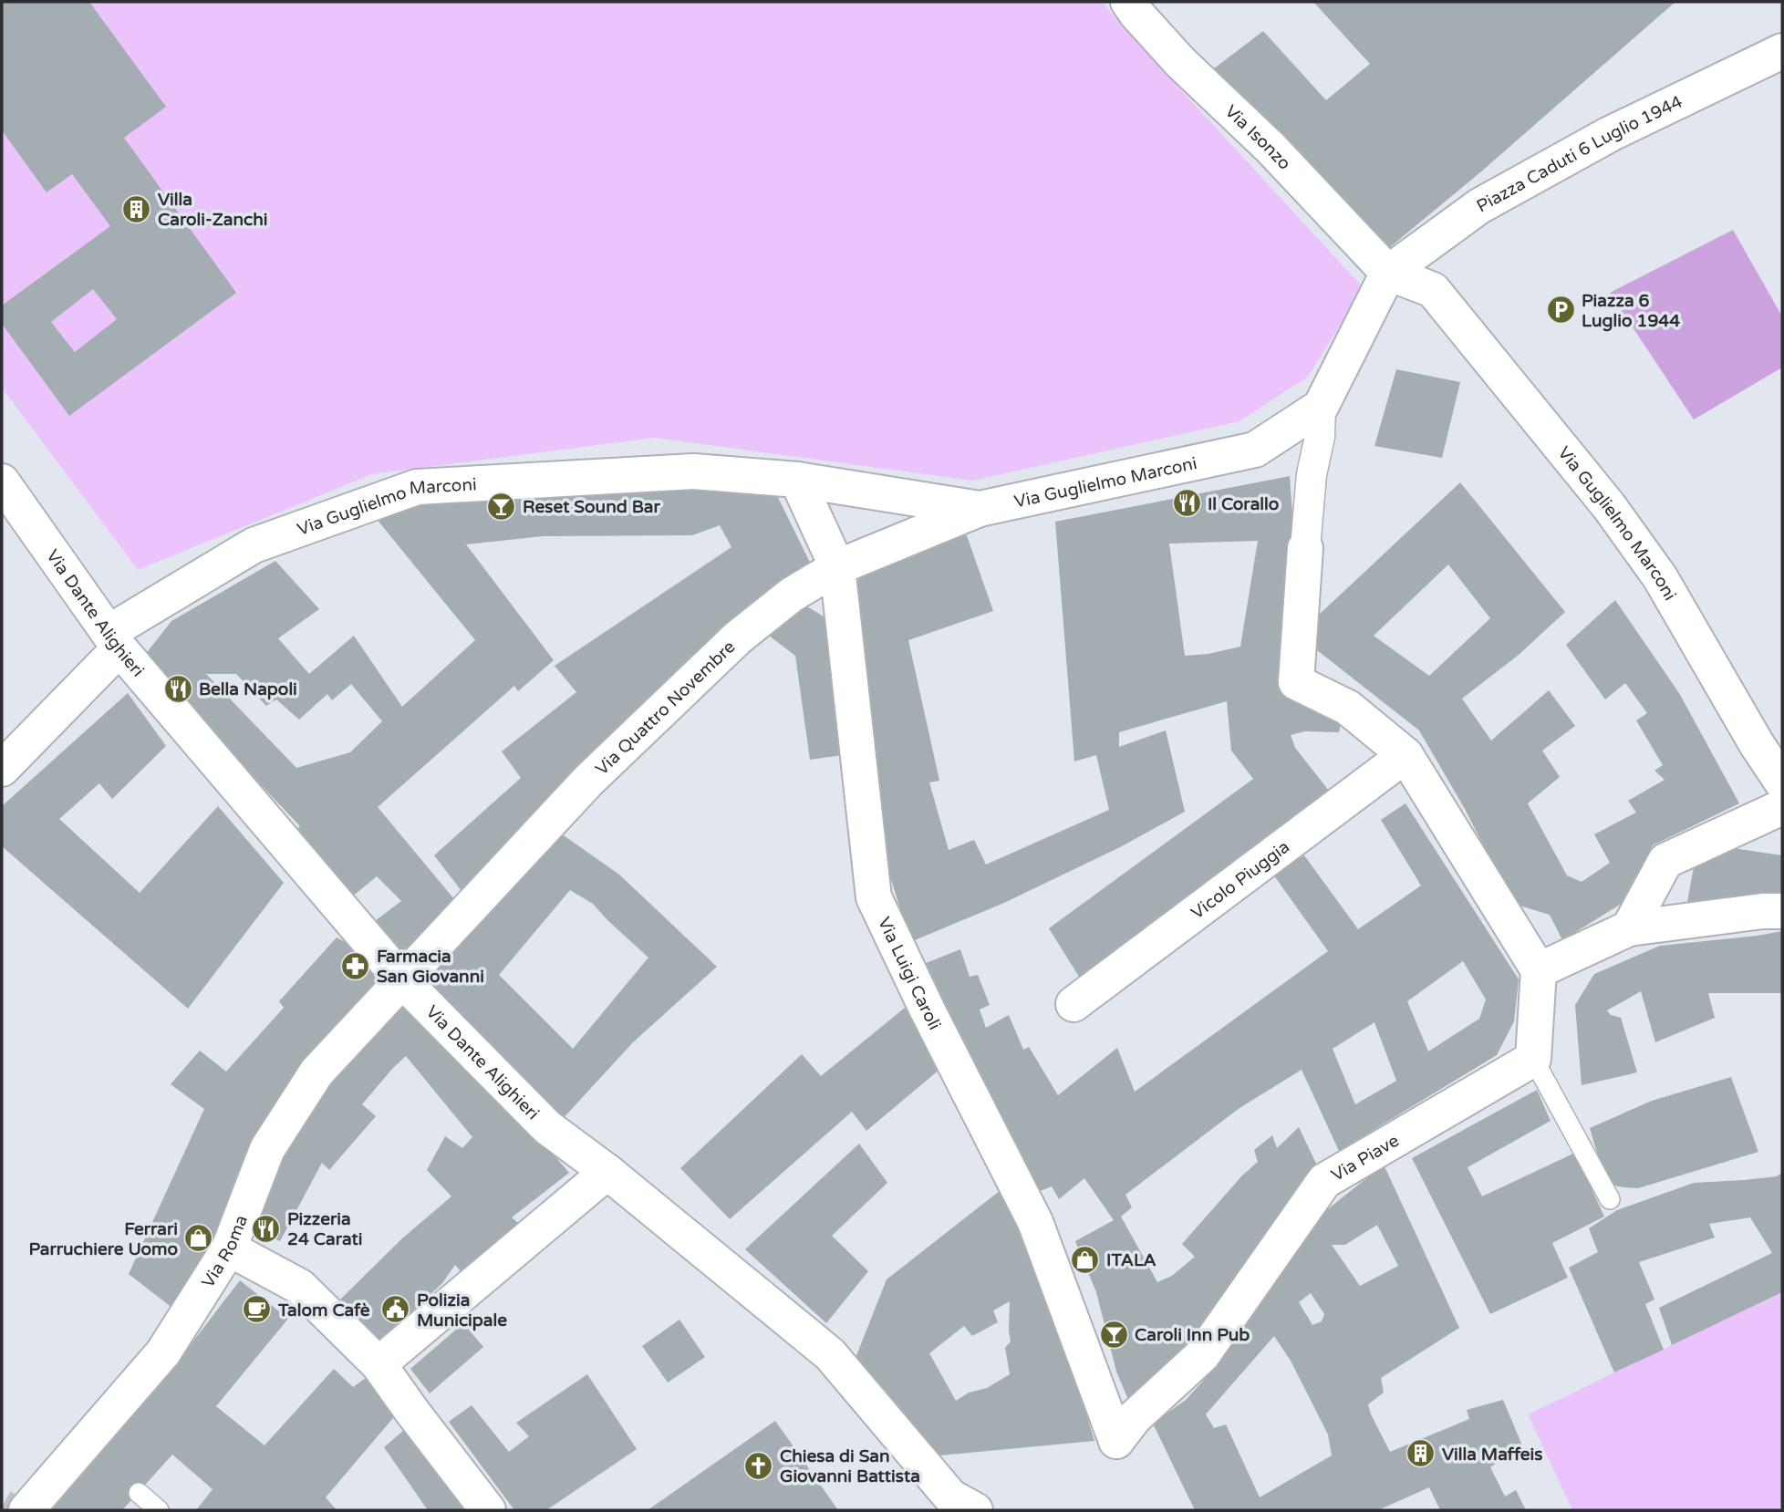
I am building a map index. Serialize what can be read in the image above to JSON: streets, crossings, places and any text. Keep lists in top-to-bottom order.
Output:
{
  "streets": {
    "street": [
      "Via Isonzo",
      "Piazza Caduti 6 Luglio 1944",
      "Via Guglielmo Marconi",
      "Via Dante Alighieri",
      "Via Quattro Novembre",
      "Vicolo Piuggia",
      "Via Luigi Caroli",
      "Via Piave",
      "Via Roma"
    ]
  },
  "crossings": [
    ["Via Isonzo", "Piazza Caduti 6 Luglio 1944"],
    ["Via Isonzo", "Via Guglielmo Marconi"],
    ["Piazza Caduti 6 Luglio 1944", "Via Guglielmo Marconi"],
    ["Via Guglielmo Marconi", "Via Dante Alighieri"],
    ["Via Guglielmo Marconi", "Via Quattro Novembre"],
    ["Via Guglielmo Marconi", "Via Luigi Caroli"],
    ["Via Dante Alighieri", "Via Quattro Novembre"],
    ["Via Dante Alighieri", "Via Roma"],
    ["Via Quattro Novembre", "Via Luigi Caroli"],
    ["Via Quattro Novembre", "Via Roma"],
    ["Via Luigi Caroli", "Via Piave"]
  ],
  "places": {
    "building": ["Villa Caroli-Zanchi", "Villa Maffeis"],
    "parking": ["Piazza 6 Luglio 1944"],
    "restaurant": ["Il Corallo", "Bella Napoli", "Pizzeria 24 Carati"],
    "bar": ["Reset Sound Bar", "Caroli Inn Pub"],
    "pharmacy": ["Farmacia San Giovanni"],
    "shop": ["Ferrari Parruchiere Uomo", "ITALA"],
    "cafe": ["Talom Cafè"],
    "public building": ["Polizia Municipale"],
    "church": ["Chiesa di San Giovanni Battista"]
  }
}
